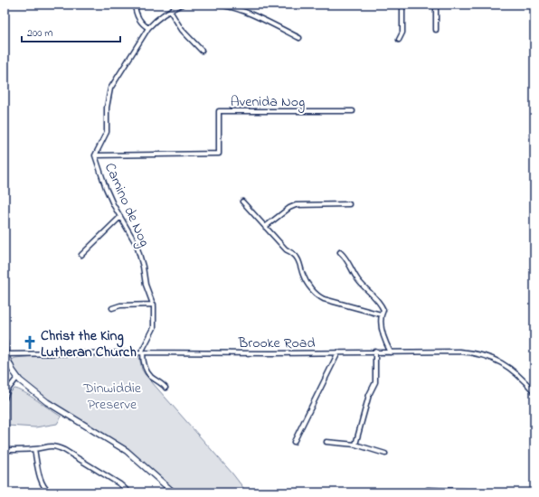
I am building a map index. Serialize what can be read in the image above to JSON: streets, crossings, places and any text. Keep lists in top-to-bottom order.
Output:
{
  "streets": {
    "street": ["Avenida Nog", "Camino de Nog", "Brooke Road"]
  },
  "crossings": [
    ["Avenida Nog", "Camino de Nog"],
    ["Camino de Nog", "Brooke Road"]
  ],
  "parks": ["Dinwiddie Preserve"],
  "places": {
    "church": ["Christ the King Lutheran Church"]
  },
  "scale_bar": "200 m"
}
